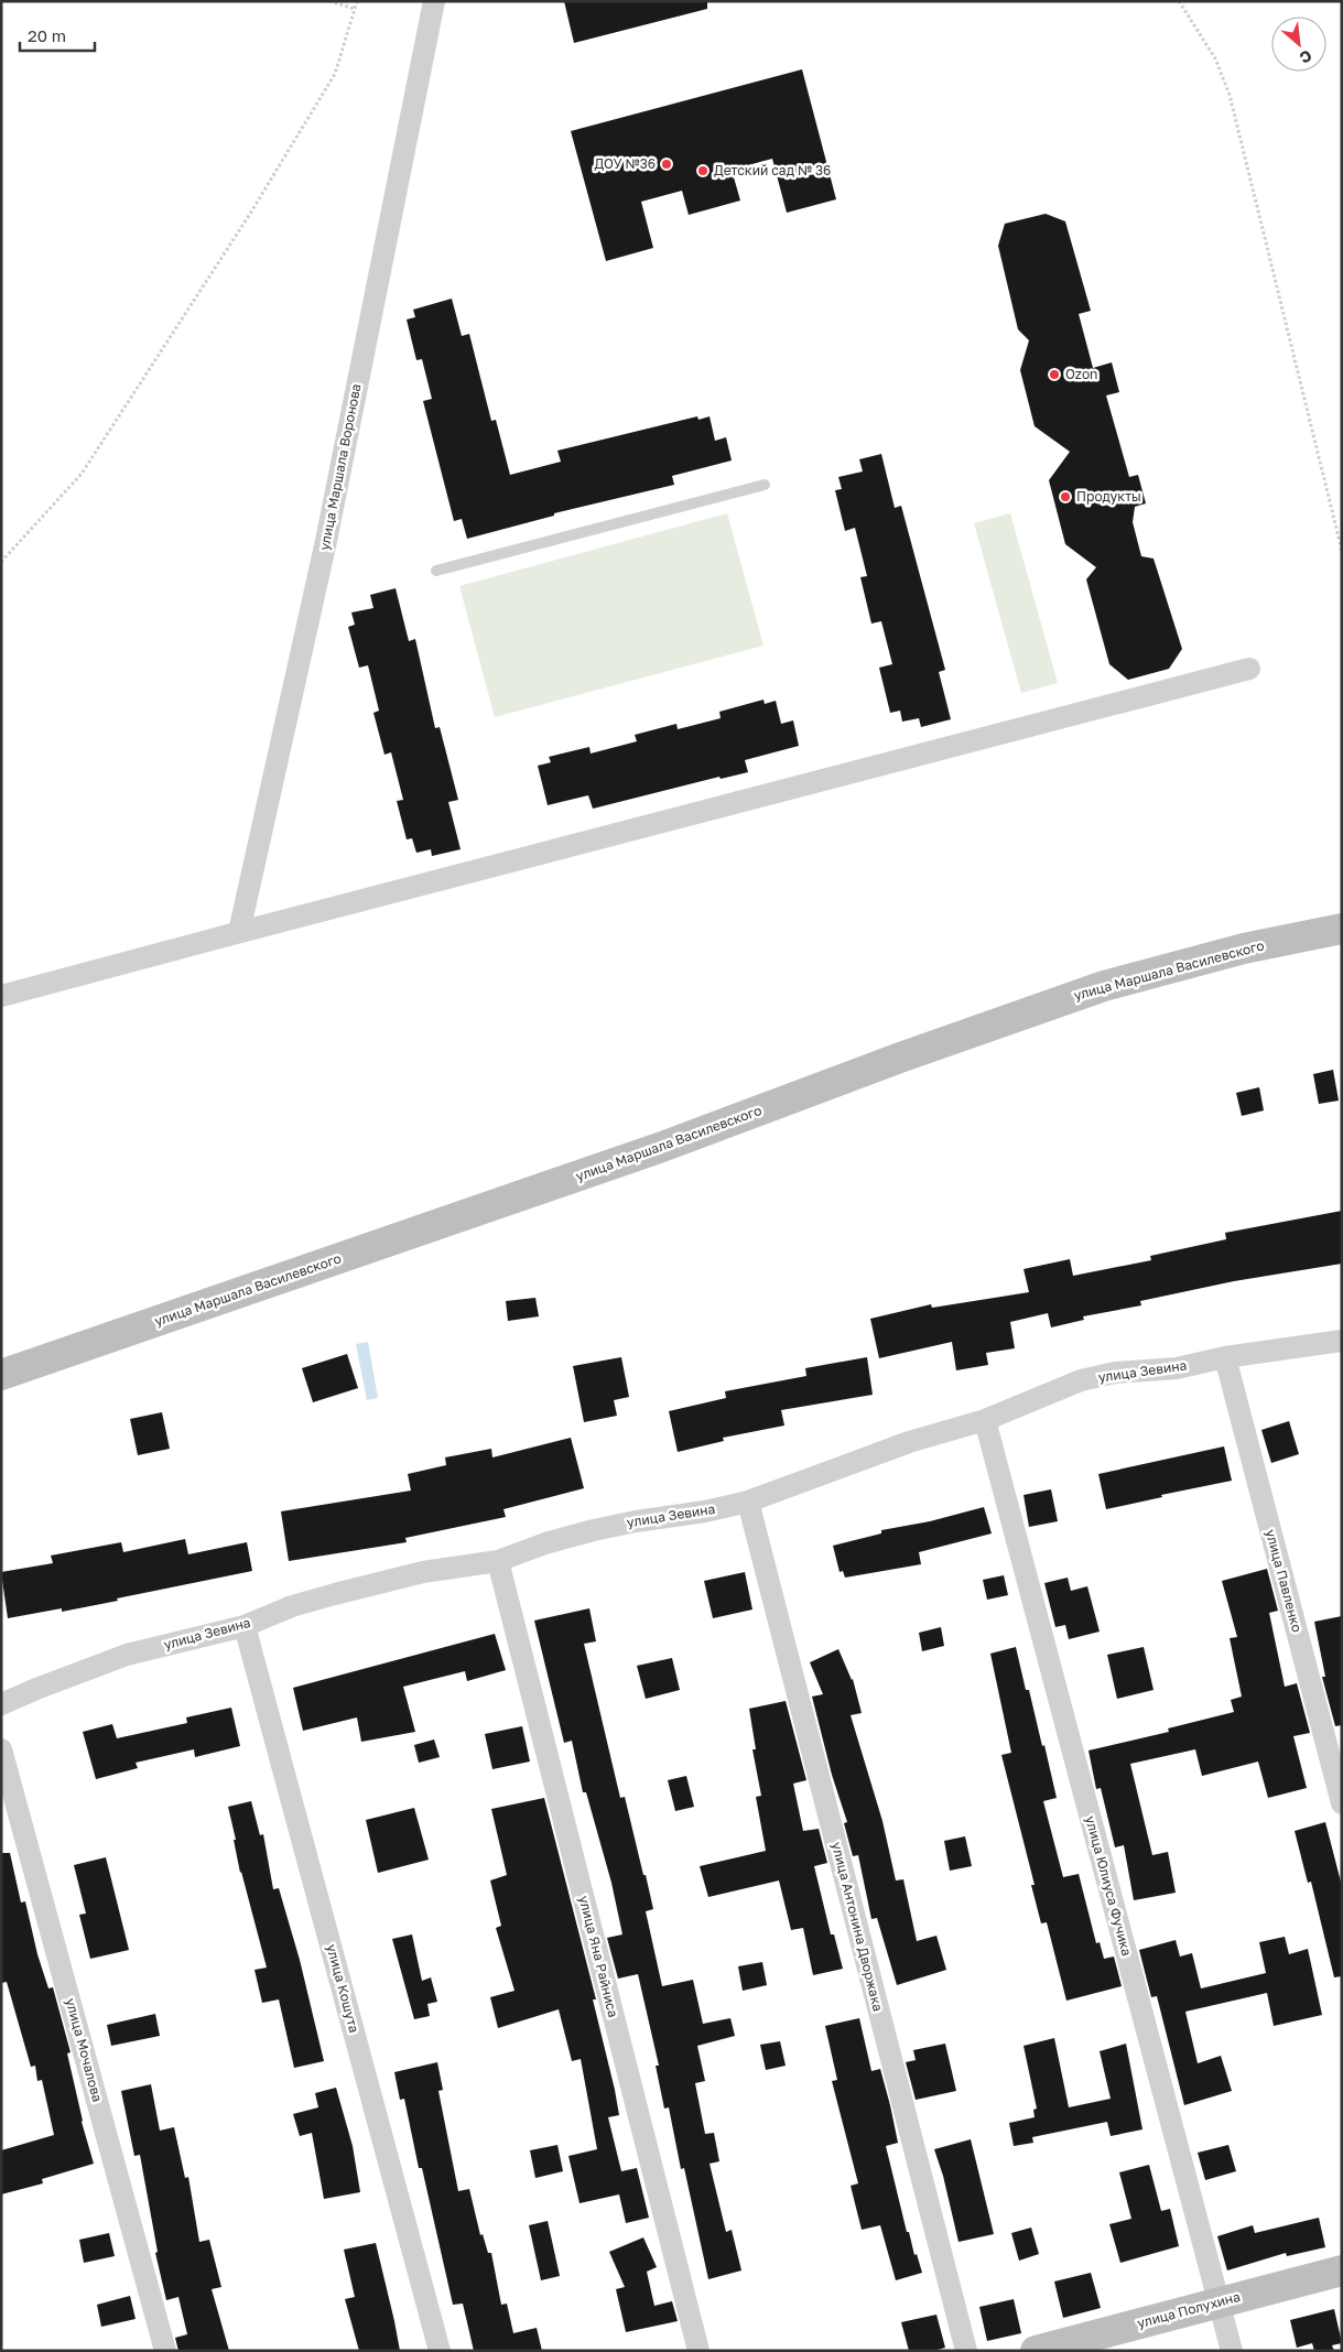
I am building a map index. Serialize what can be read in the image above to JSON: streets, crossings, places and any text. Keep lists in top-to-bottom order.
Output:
{
  "streets": {
    "main road": ["улица Маршала Василевского", "улица Полухина"],
    "street": [
      "улица Маршала Воронова",
      "улица Зевина",
      "улица Павленко",
      "улица Юлиуса Фучика",
      "улица Антонина Дворжака",
      "улица Яна Райниса",
      "улица Кошута",
      "улица Мочалова"
    ]
  },
  "crossings": [
    ["улица Зевина", "улица Павленко"],
    ["улица Зевина", "улица Юлиуса Фучика"],
    ["улица Зевина", "улица Антонина Дворжака"],
    ["улица Зевина", "улица Яна Райниса"],
    ["улица Зевина", "улица Кошута"],
    ["улица Юлиуса Фучика", "улица Полухина"]
  ],
  "places": [
    "ДОУ №36",
    "Детский сад № 36",
    "Ozon",
    "Продукты"
  ],
  "scale_bar": "20 m",
  "north": "bottom right"
}
